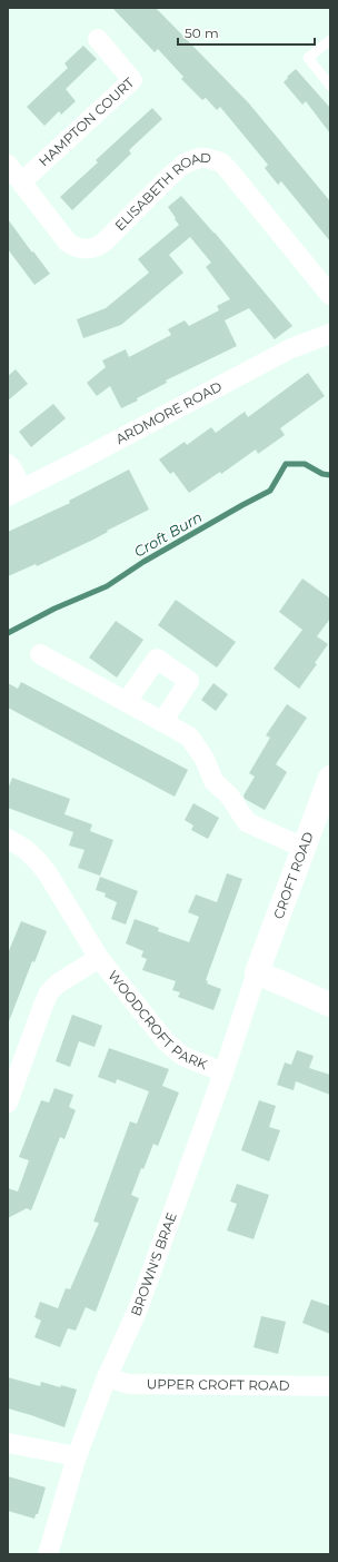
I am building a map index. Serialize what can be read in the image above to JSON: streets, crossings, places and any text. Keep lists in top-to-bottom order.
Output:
{
  "streets": {
    "street": [
      "HAMPTON COURT",
      "ELISABETH ROAD",
      "ARDMORE ROAD",
      "CROFT ROAD",
      "WOODCROFT PARK",
      "BROWN'S BRAE",
      "UPPER CROFT ROAD"
    ]
  },
  "crossings": [
    ["HAMPTON COURT", "ELISABETH ROAD"],
    ["CROFT ROAD", "BROWN'S BRAE"],
    ["WOODCROFT PARK", "BROWN'S BRAE"],
    ["BROWN'S BRAE", "UPPER CROFT ROAD"]
  ],
  "water": ["Croft Burn"],
  "scale_bar": "50 m"
}
